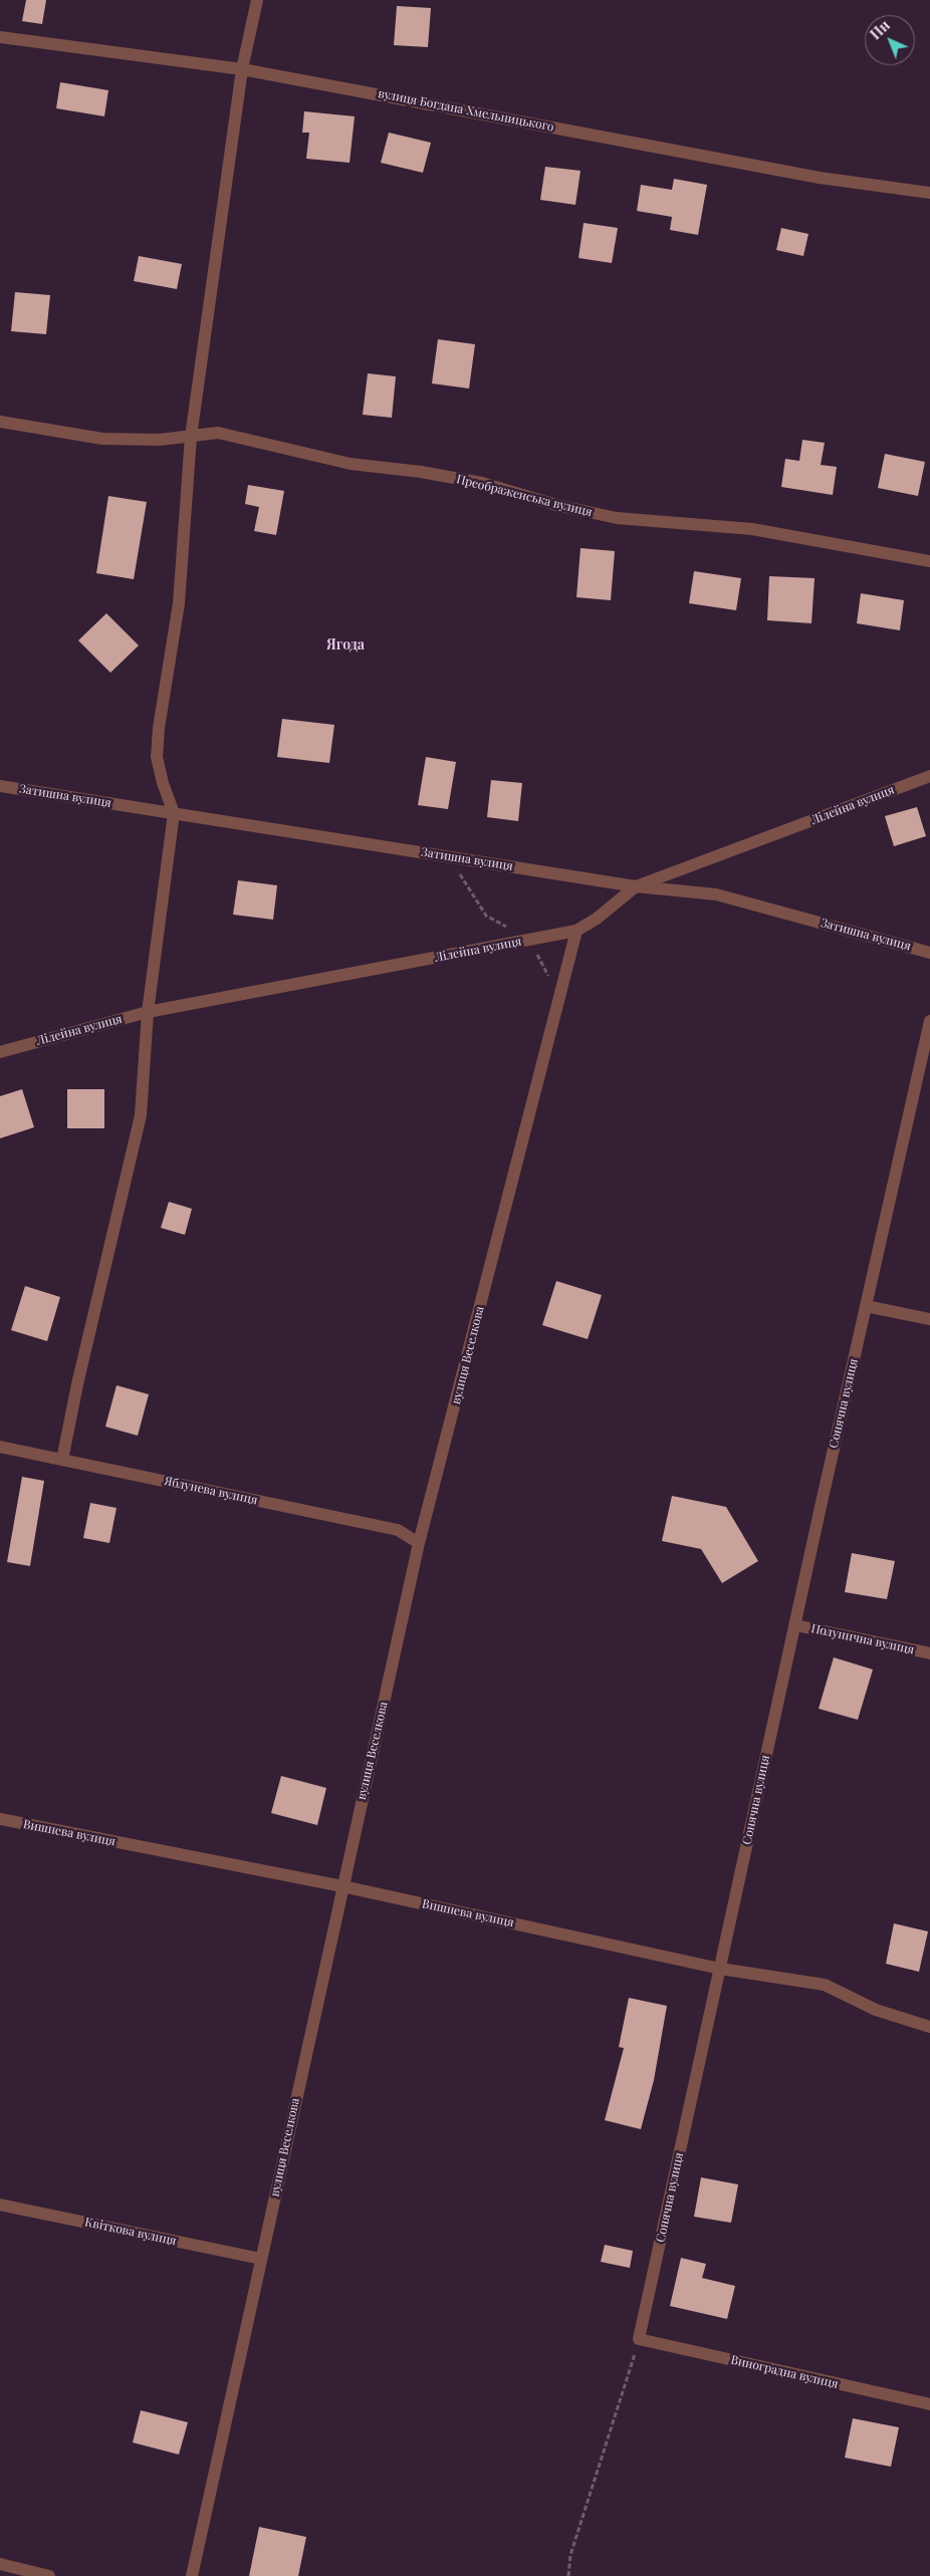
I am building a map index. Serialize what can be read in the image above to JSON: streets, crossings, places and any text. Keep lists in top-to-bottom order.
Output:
{
  "streets": {
    "street": [
      "вулиця Богдана Хмельницького",
      "Преображенська вулиця",
      "Затишна вулиця",
      "Лілейна вулиця",
      "вулиця Веселкова",
      "Сонячна вулиця",
      "Яблунева вулиця",
      "Полунична вулиця",
      "Вишнева вулиця",
      "Квіткова вулиця",
      "Виноградна вулиця"
    ]
  },
  "crossings": [
    ["Затишна вулиця", "Лілейна вулиця"],
    ["Лілейна вулиця", "вулиця Веселкова"],
    ["вулиця Веселкова", "Яблунева вулиця"],
    ["вулиця Веселкова", "Вишнева вулиця"],
    ["вулиця Веселкова", "Квіткова вулиця"],
    ["Сонячна вулиця", "Полунична вулиця"],
    ["Сонячна вулиця", "Вишнева вулиця"],
    ["Сонячна вулиця", "Виноградна вулиця"]
  ],
  "districts": ["Ягода"],
  "north": "top left"
}
